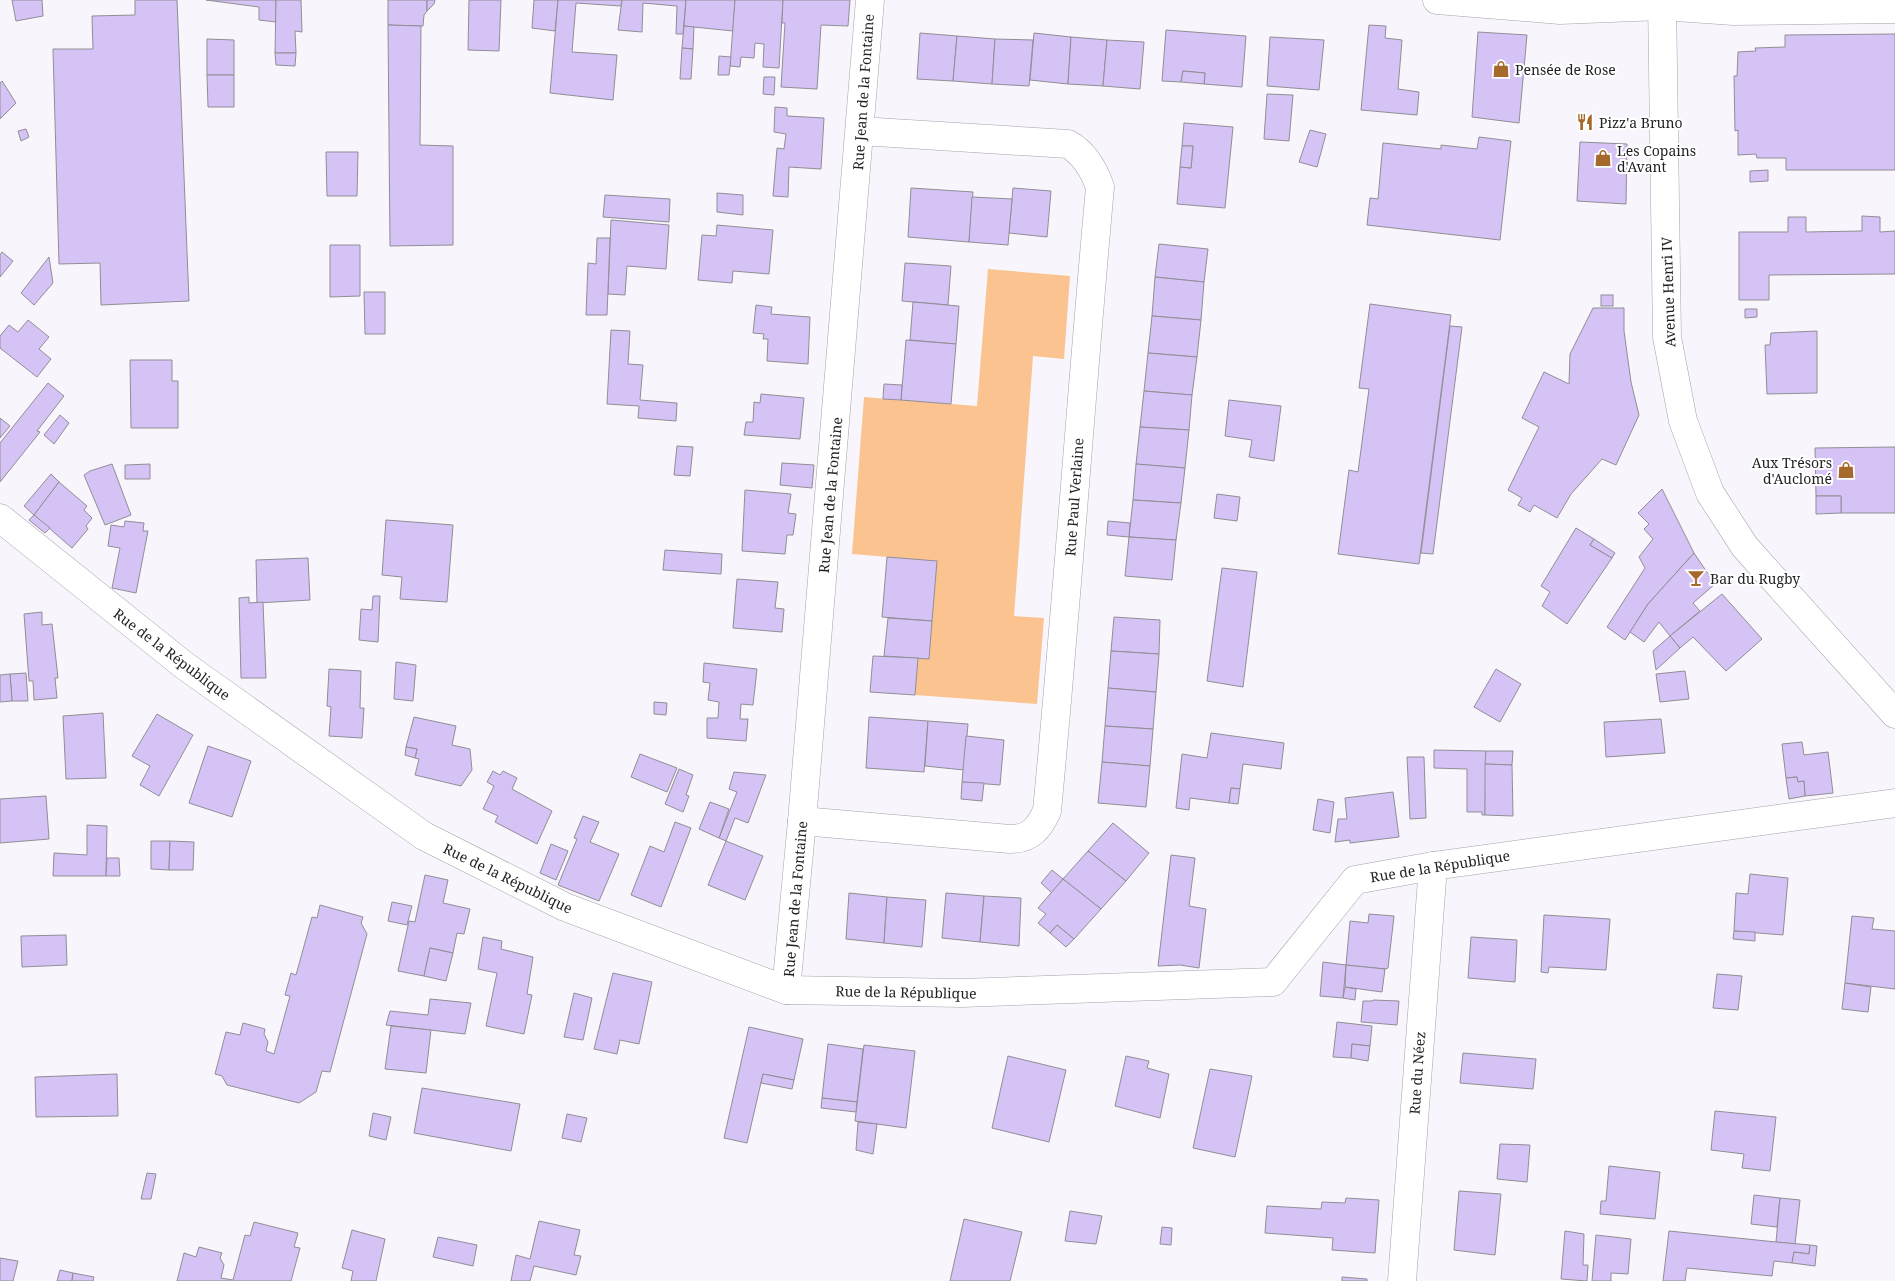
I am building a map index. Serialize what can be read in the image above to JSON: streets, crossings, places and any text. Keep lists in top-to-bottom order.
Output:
{
  "streets": {
    "street": [
      "Rue Jean de la Fontaine",
      "Avenue Henri IV",
      "Rue Paul Verlaine",
      "Rue de la République",
      "Rue du Néez"
    ]
  },
  "crossings": [
    ["Rue Jean de la Fontaine", "Rue Paul Verlaine"],
    ["Rue Jean de la Fontaine", "Rue de la République"],
    ["Rue de la République", "Rue du Néez"]
  ],
  "places": {
    "shop": ["Pensée de Rose", "Les Copains d'Avant", "Aux Trésors d'Auclomé"],
    "restaurant": ["Pizz'a Bruno"],
    "bar": ["Bar du Rugby"]
  }
}
